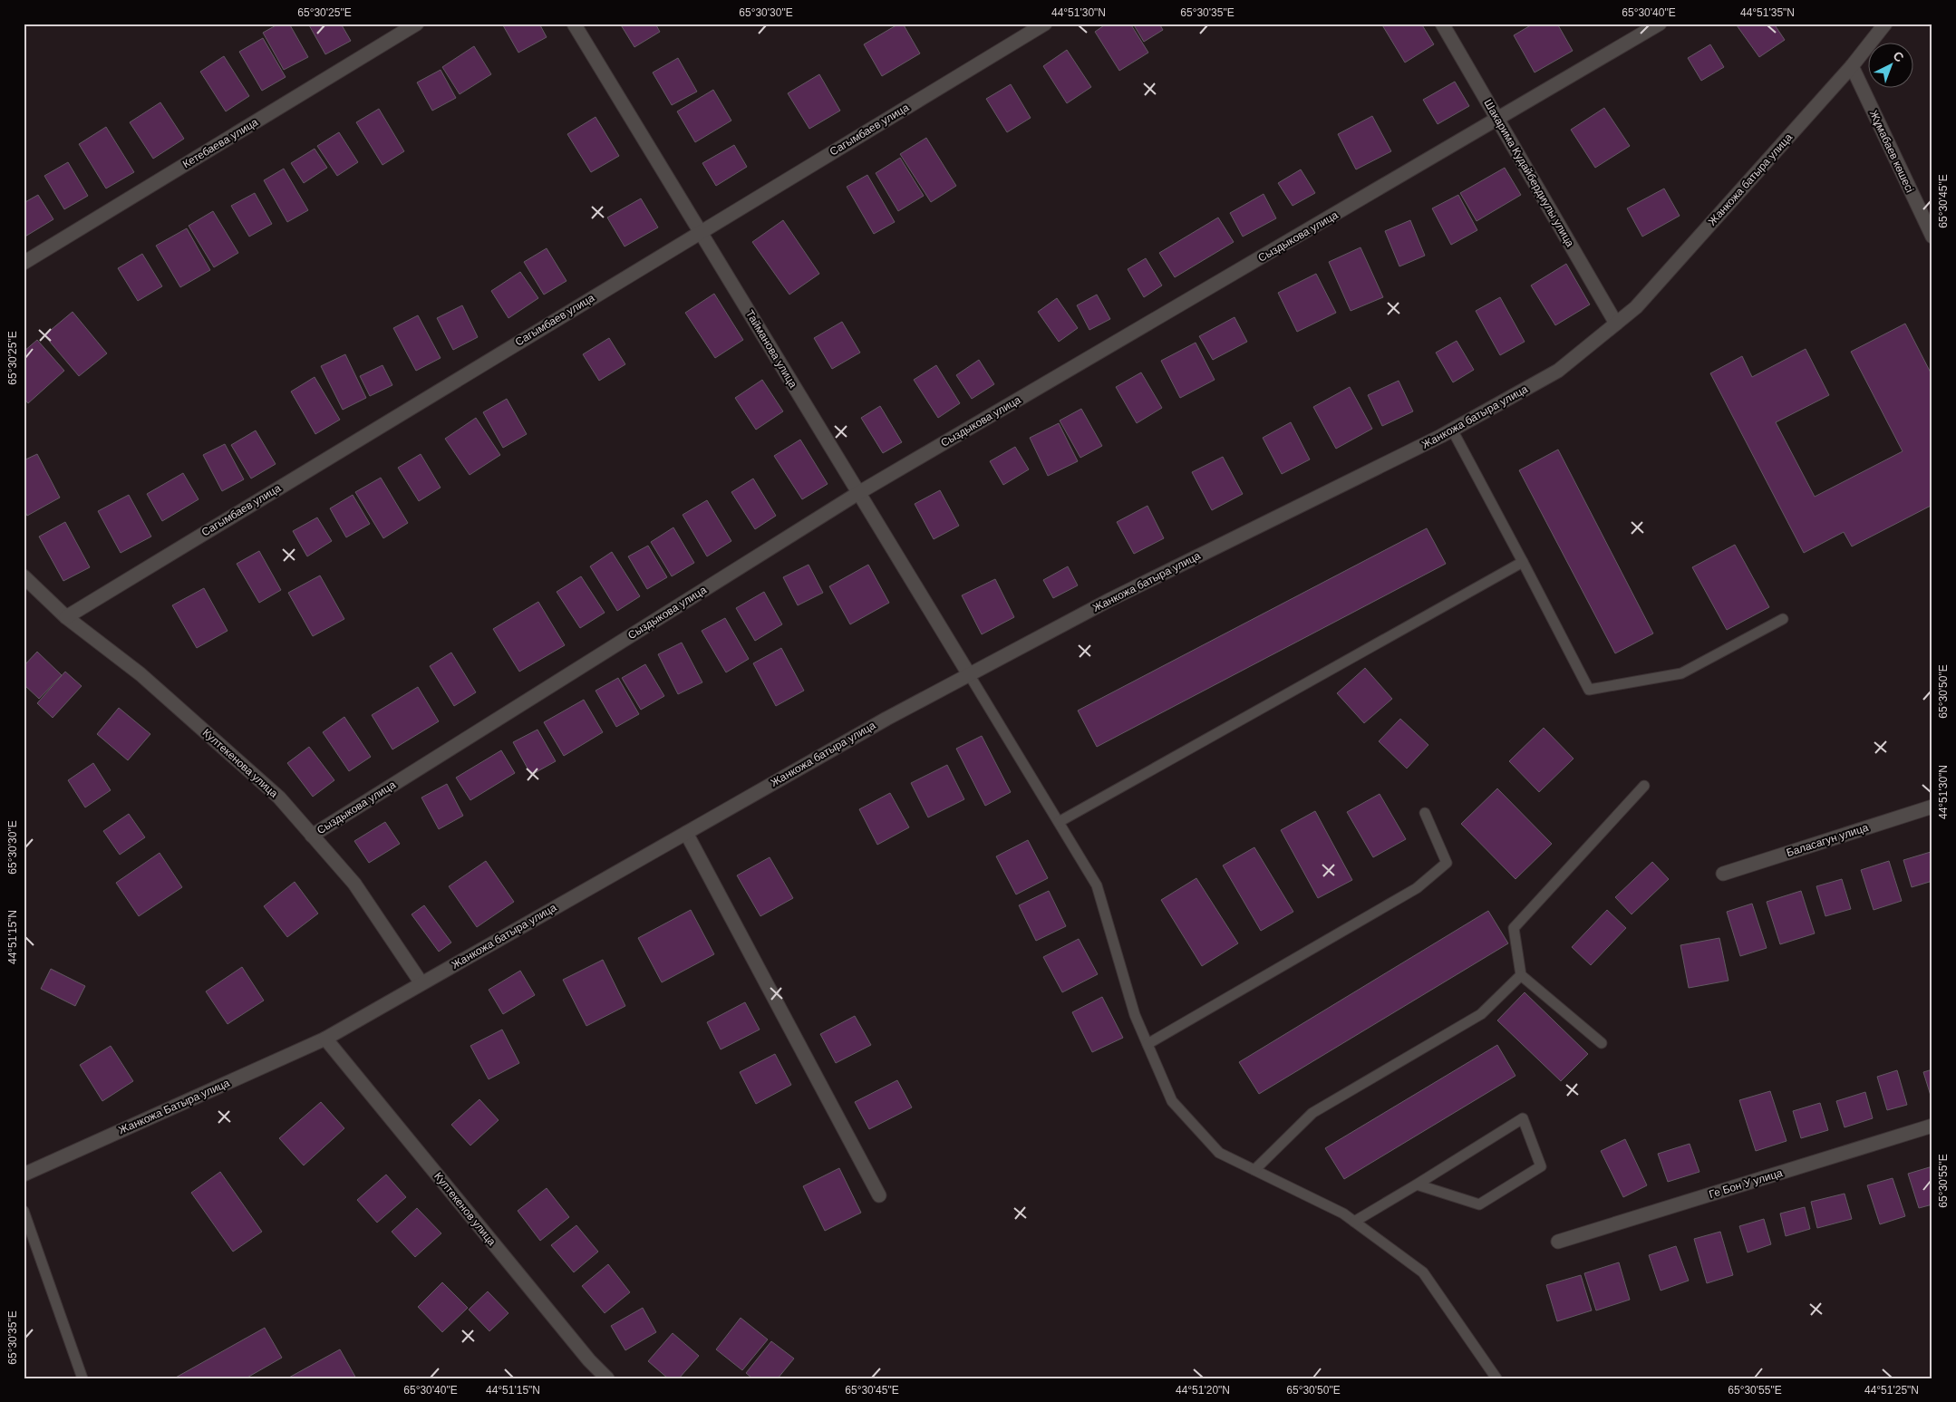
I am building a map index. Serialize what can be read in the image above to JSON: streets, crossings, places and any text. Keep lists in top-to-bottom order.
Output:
{
  "streets": {
    "street": [
      "Сагымбаев улица",
      "Кетебаева улица",
      "Жұмабаев көшесі",
      "Шакарима Кудайбердиулы улица",
      "Жанкожа батыра улица",
      "Сыздыкова улица",
      "Тайманова улица",
      "Култекенова улица",
      "Баласагун улица",
      "Жанкожа Батыра улица",
      "Ге Бон У улица",
      "Култекенов улица"
    ]
  },
  "crossings": [
    ["Сагымбаев улица", "Тайманова улица"],
    ["Сагымбаев улица", "Култекенова улица"],
    ["Жұмабаев көшесі", "Жанкожа батыра улица"],
    ["Шакарима Кудайбердиулы улица", "Жанкожа батыра улица"],
    ["Шакарима Кудайбердиулы улица", "Сыздыкова улица"],
    ["Жанкожа батыра улица", "Тайманова улица"],
    ["Жанкожа батыра улица", "Култекенова улица"],
    ["Жанкожа батыра улица", "Жанкожа Батыра улица"],
    ["Жанкожа батыра улица", "Култекенов улица"],
    ["Сыздыкова улица", "Тайманова улица"],
    ["Сыздыкова улица", "Култекенова улица"],
    ["Жанкожа Батыра улица", "Култекенов улица"]
  ],
  "north": "top right",
  "coordinates": [
    "65°30'25\"E",
    "65°30'30\"E",
    "44°51'30\"N",
    "65°30'35\"E",
    "65°30'40\"E",
    "44°51'35\"N",
    "65°30'45\"E",
    "65°30'50\"E",
    "44°51'15\"N",
    "65°30'55\"E",
    "44°51'20\"N",
    "44°51'25\"N"
  ]
}
